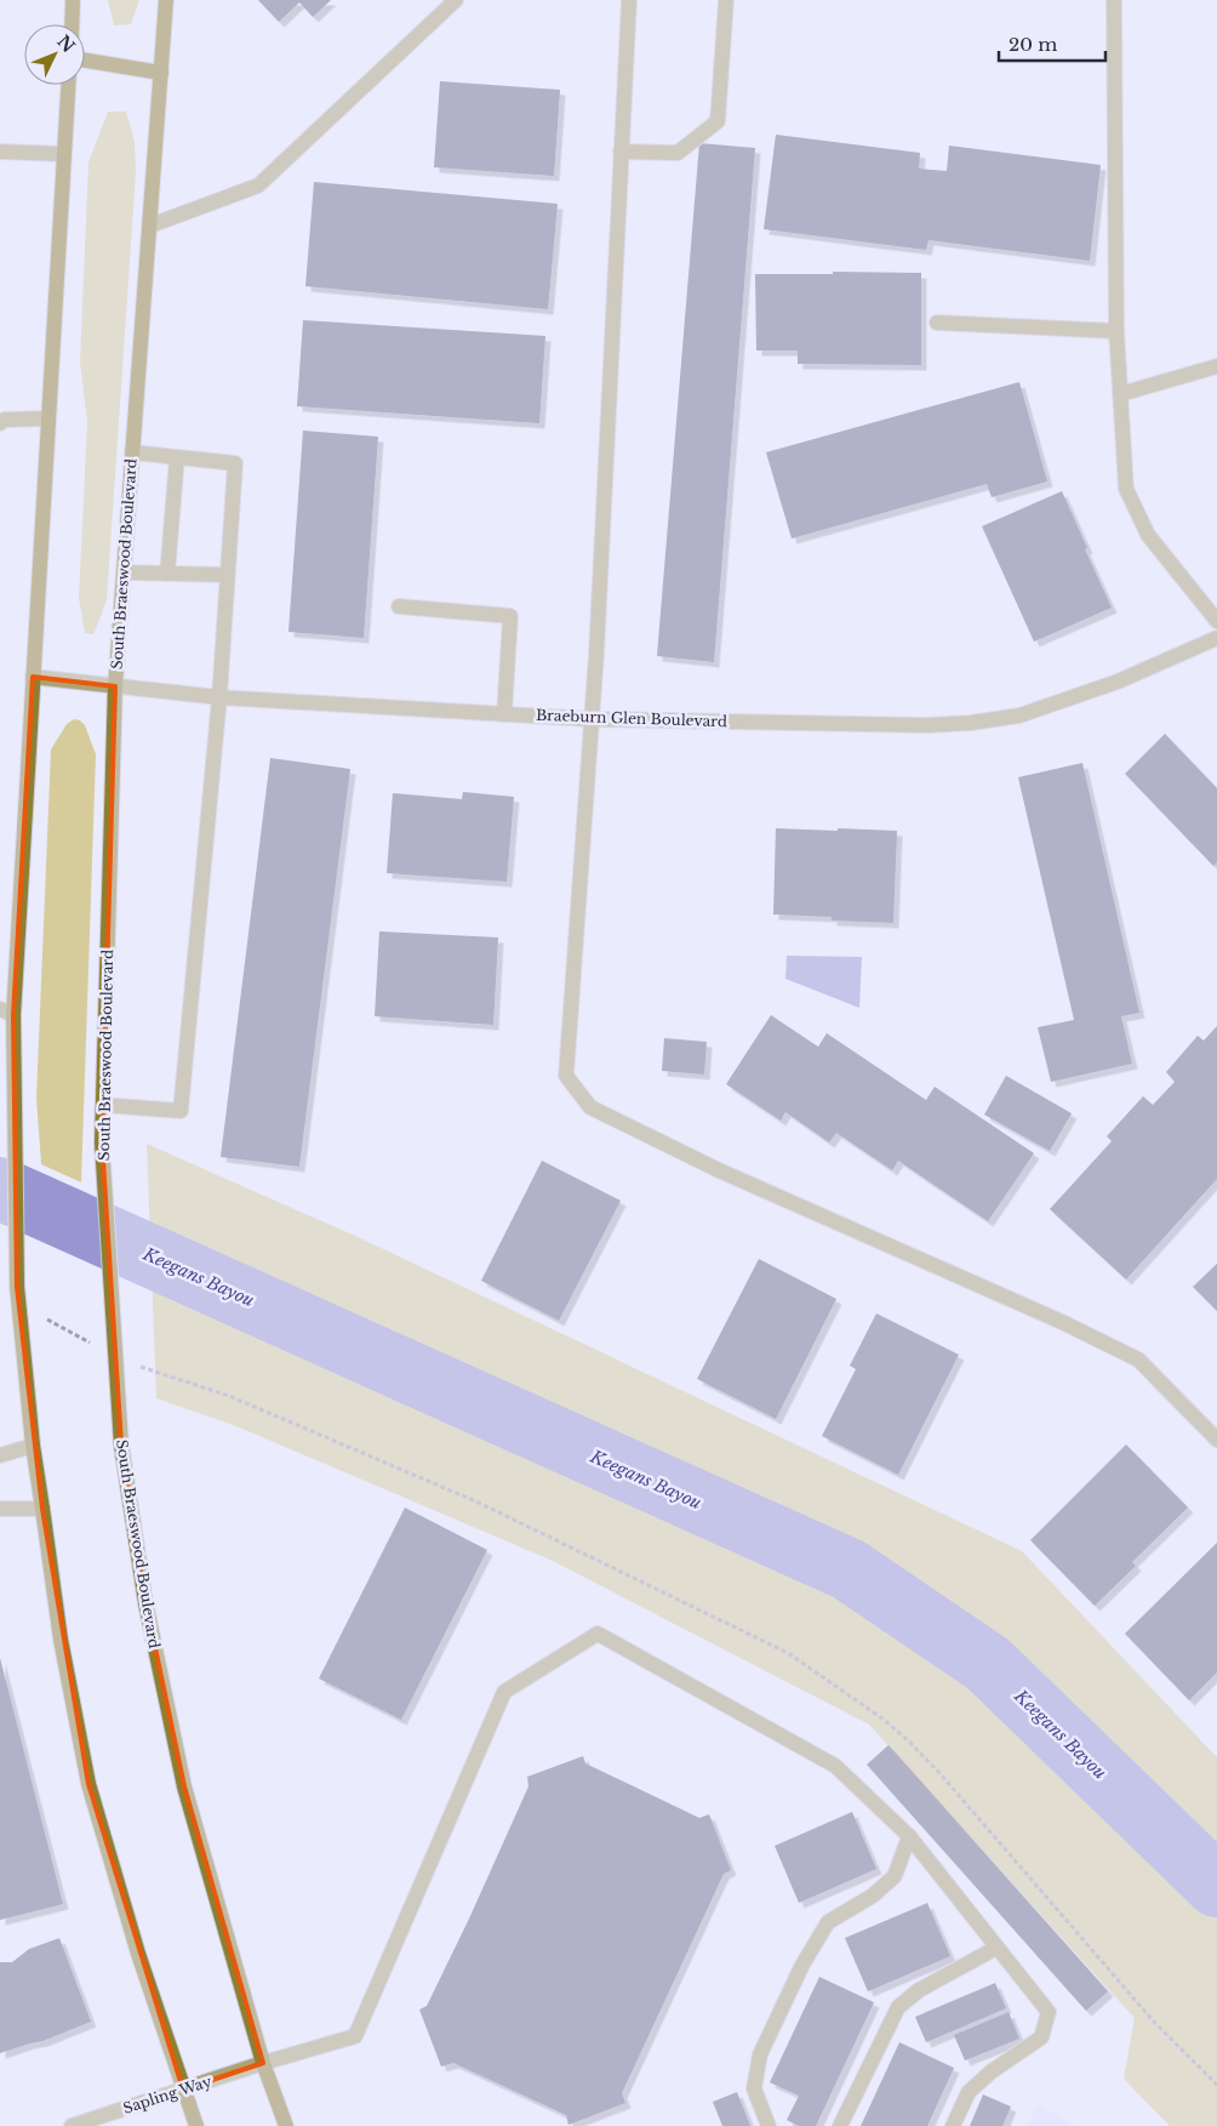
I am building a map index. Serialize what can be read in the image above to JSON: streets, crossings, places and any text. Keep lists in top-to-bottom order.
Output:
{
  "streets": {
    "main road": ["South Braeswood Boulevard"],
    "street": ["Braeburn Glen Boulevard", "Sapling Way"]
  },
  "crossings": [
    ["South Braeswood Boulevard", "Braeburn Glen Boulevard"],
    ["South Braeswood Boulevard", "Sapling Way"]
  ],
  "water": ["Keegans Bayou"],
  "scale_bar": "20 m",
  "north": "top right"
}
